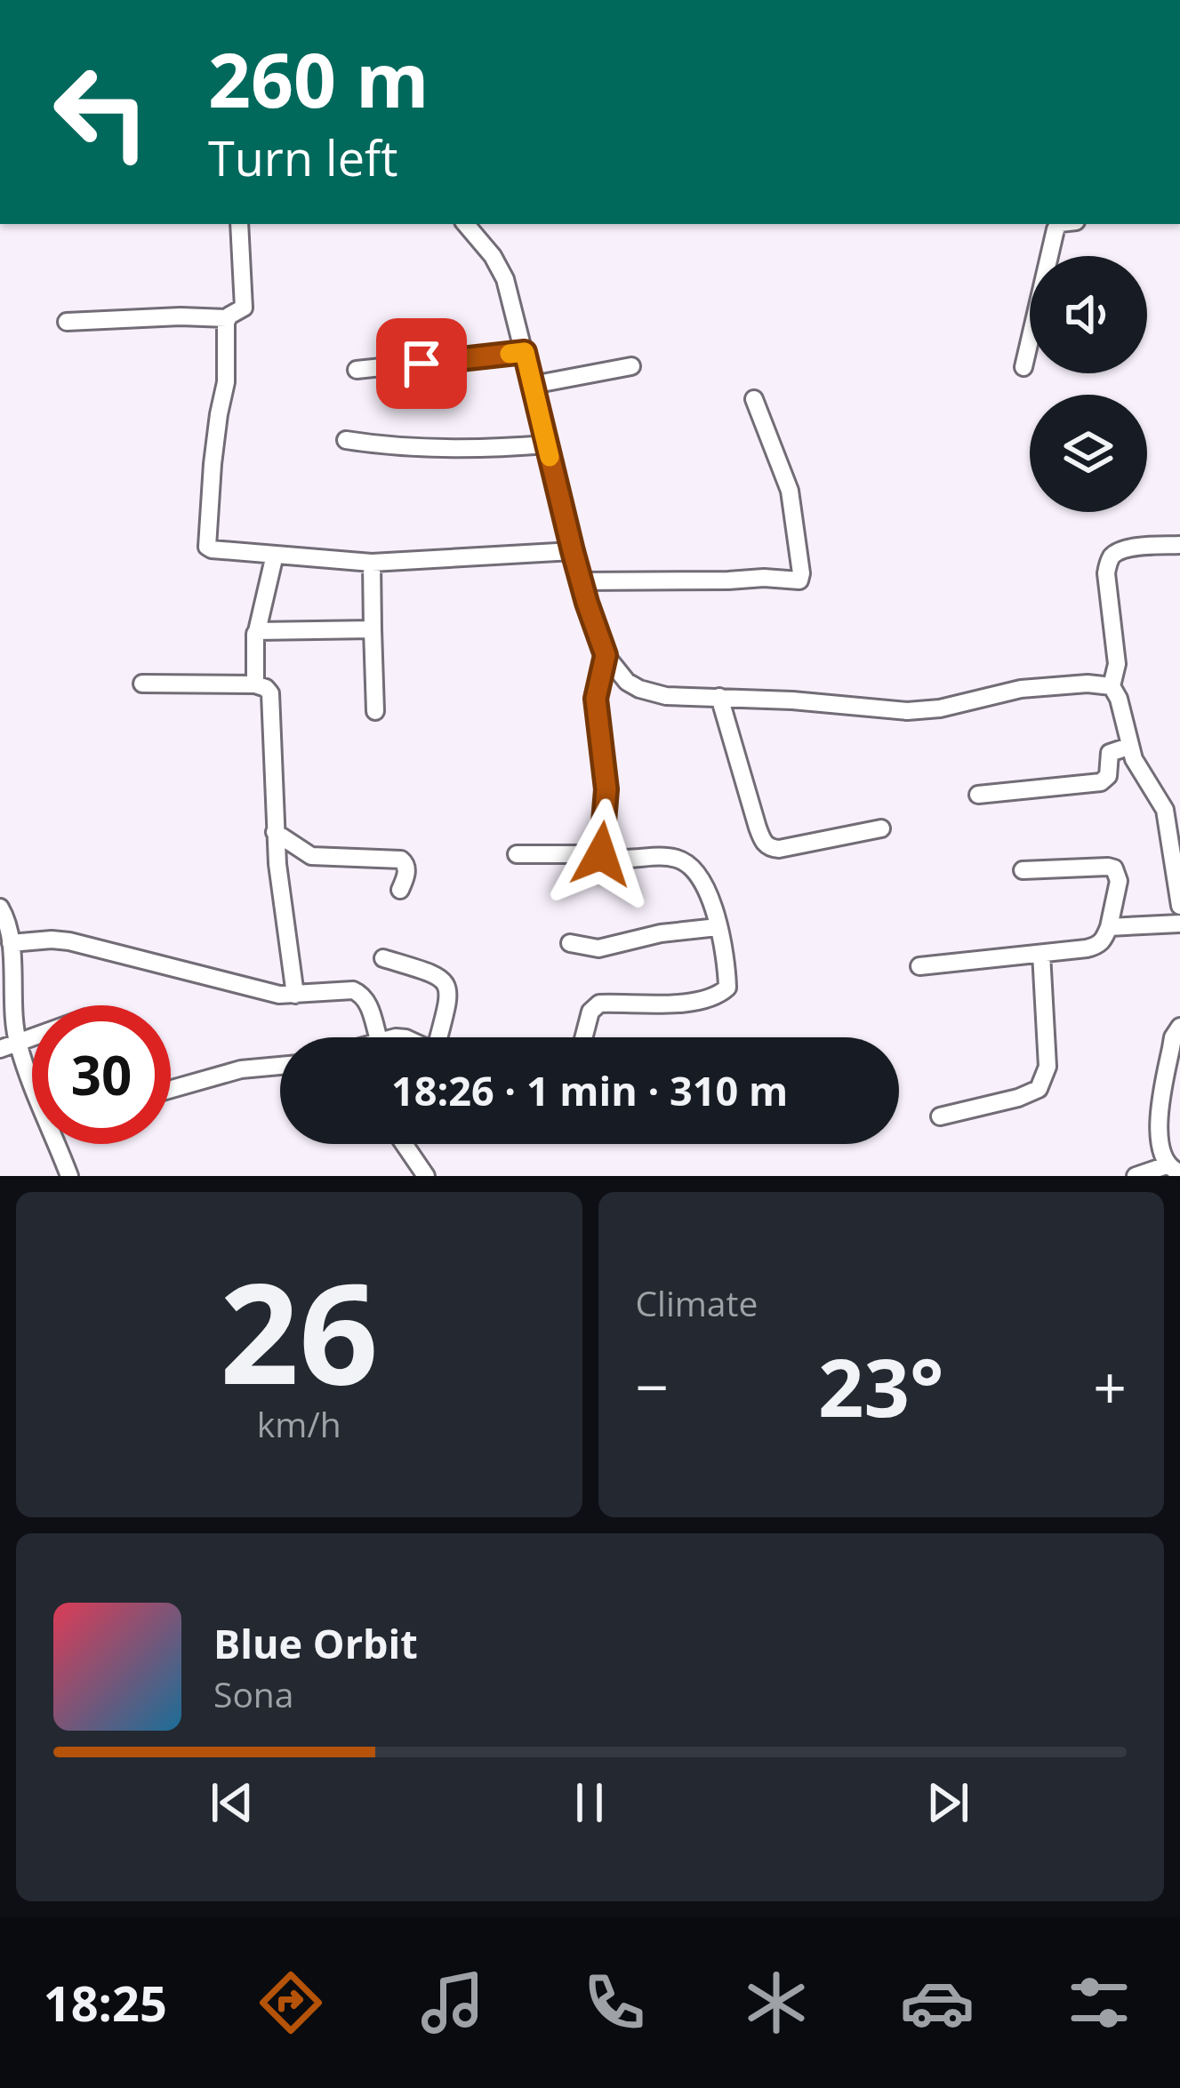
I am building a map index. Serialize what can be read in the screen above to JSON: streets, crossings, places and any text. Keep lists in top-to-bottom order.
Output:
{
  "page": {
    "turn": ["260 m", "Turn left"],
    "limit": "30",
    "trip": "18:26 · 1 min · 310 m",
    "tile": [
      ["26", "km/h"],
      "Climate"
    ],
    "heat": ["−", "23°", "+"],
    "song": ["Blue Orbit", "Sona"],
    "tabs": "18:25"
  }
}
